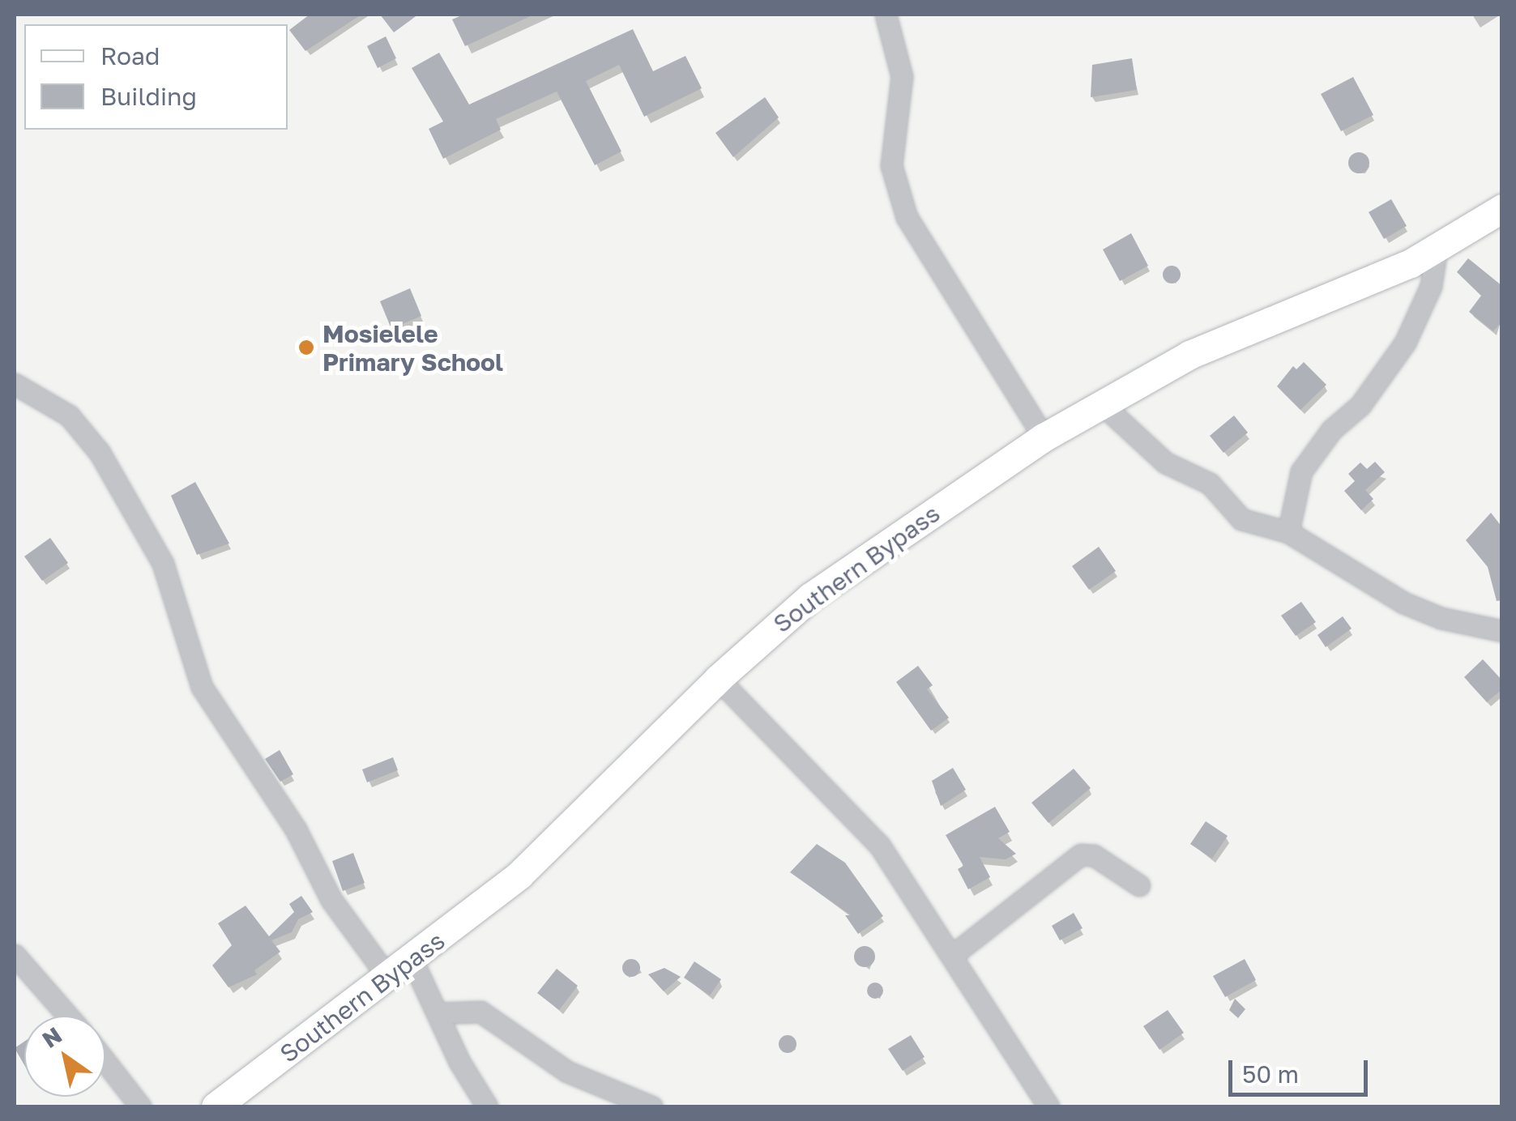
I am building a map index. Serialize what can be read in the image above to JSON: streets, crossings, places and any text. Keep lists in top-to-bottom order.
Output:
{
  "streets": {
    "street": ["Southern Bypass"]
  },
  "places": ["Mosielele Primary School"],
  "legend": ["Road", "Building"],
  "scale_bar": "50 m",
  "north": "top left"
}
